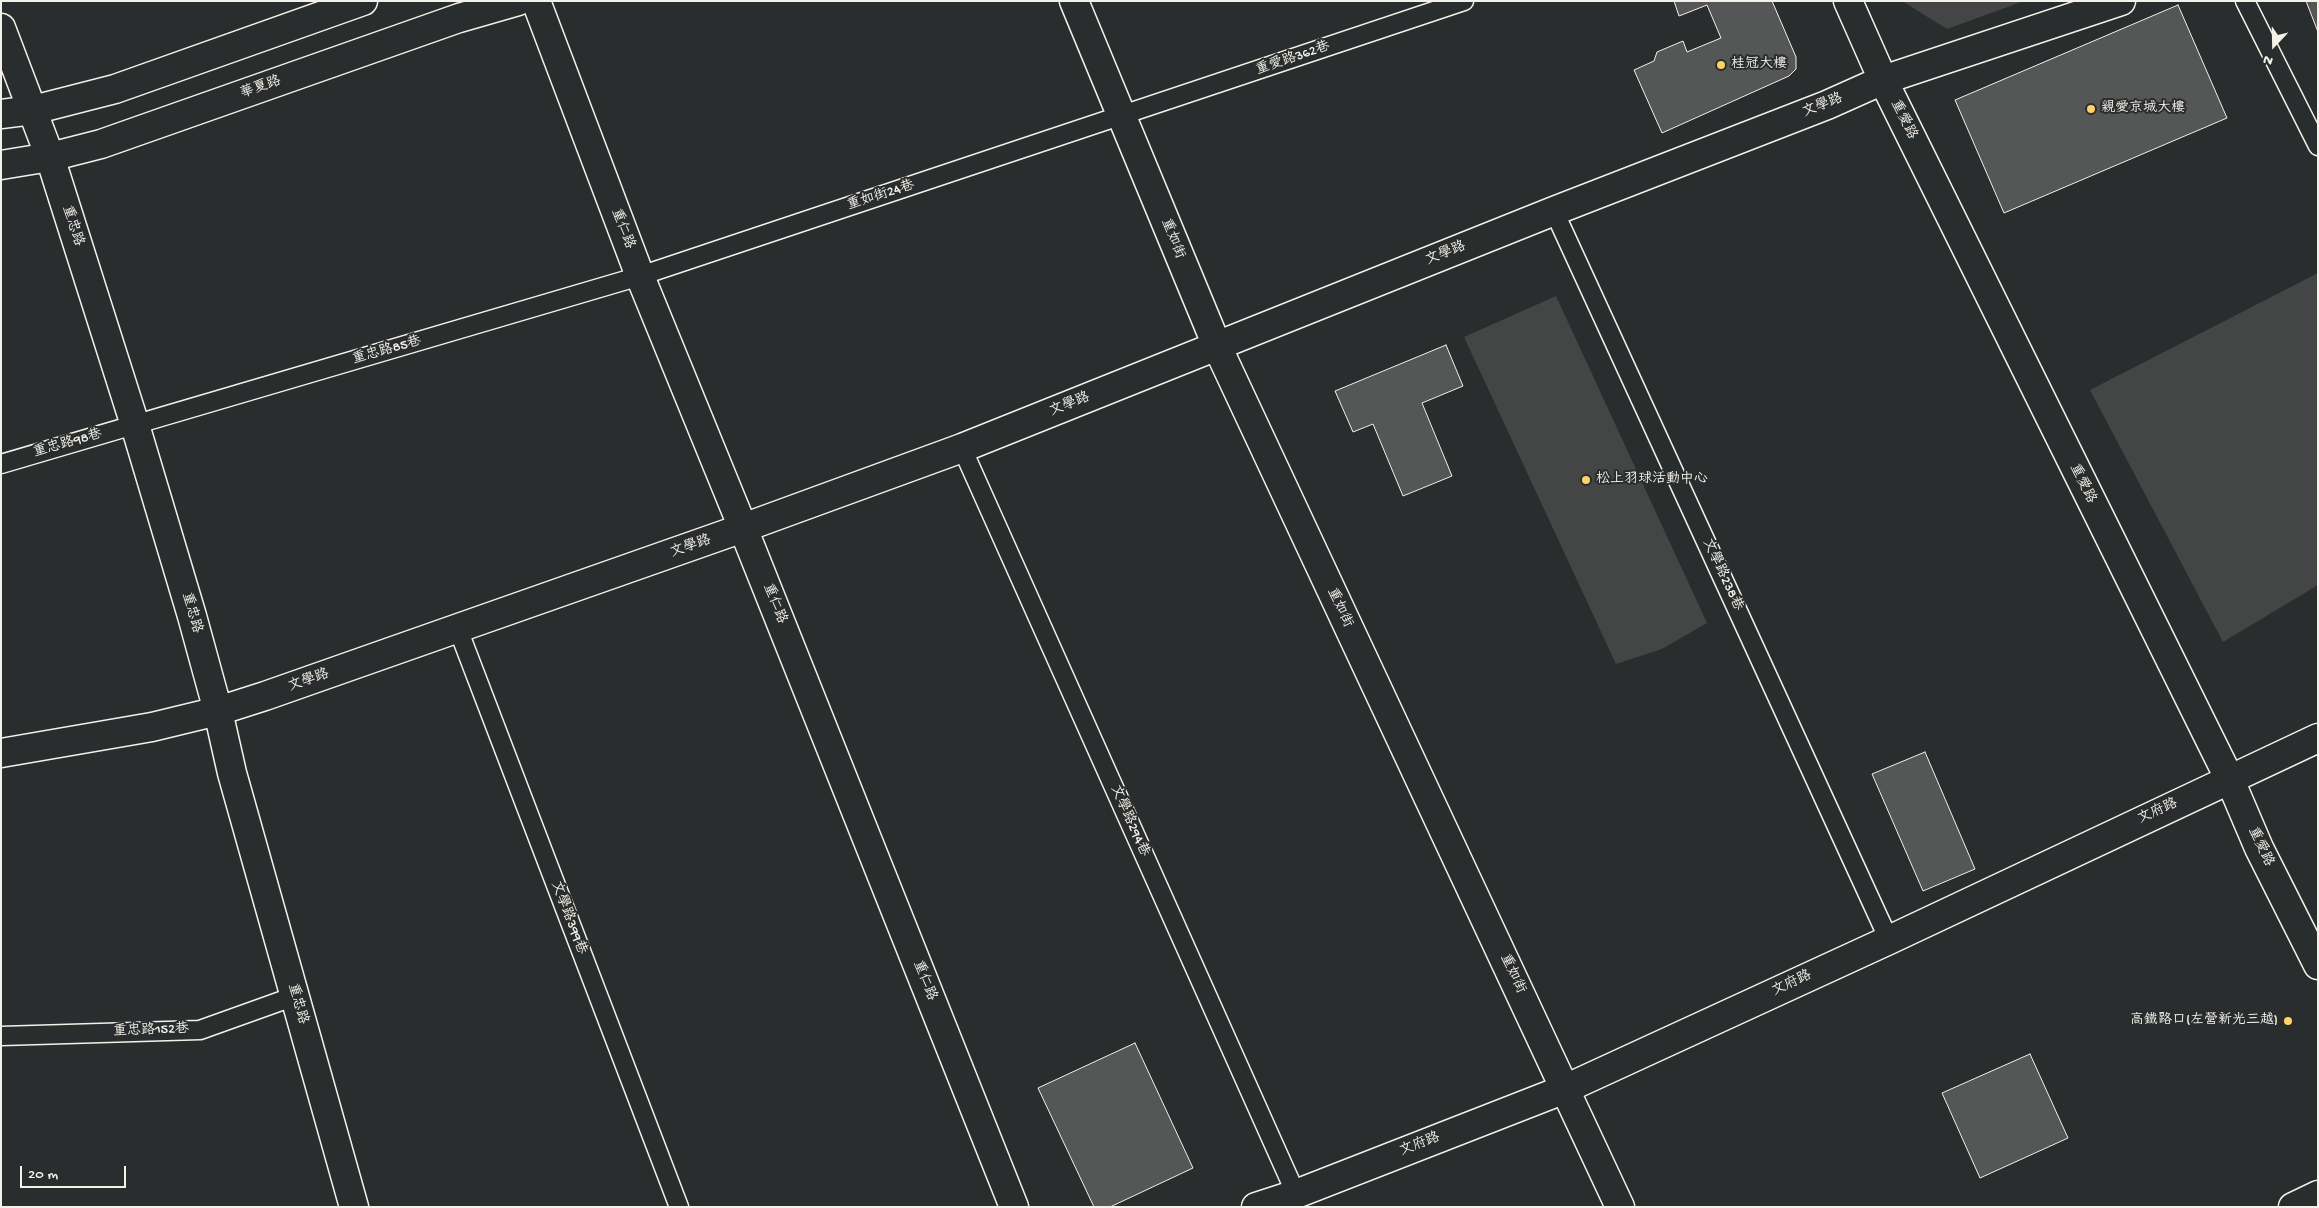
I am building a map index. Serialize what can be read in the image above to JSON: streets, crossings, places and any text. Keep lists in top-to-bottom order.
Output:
{
  "streets": {
    "street": [
      "華夏路",
      "文學路",
      "重愛路",
      "重忠路",
      "重仁路",
      "重如街",
      "文府路"
    ],
    "lane": [
      "重愛路362巷",
      "重如街24巷",
      "重忠路85巷",
      "重忠路98巷",
      "文學路238巷",
      "文學路294巷",
      "文學路399巷",
      "重忠路152巷"
    ]
  },
  "crossings": [
    ["重愛路362巷", "重如街24巷"],
    ["重愛路362巷", "重如街"],
    ["華夏路", "重忠路"],
    ["文學路", "重愛路"],
    ["文學路", "重忠路"],
    ["文學路", "重仁路"],
    ["文學路", "重如街"],
    ["文學路", "文學路238巷"],
    ["文學路", "文學路294巷"],
    ["文學路", "文學路399巷"],
    ["重愛路", "文府路"],
    ["重如街24巷", "重仁路"],
    ["重如街24巷", "重如街"],
    ["重如街24巷", "重忠路85巷"],
    ["重忠路", "重忠路85巷"],
    ["重忠路", "重忠路98巷"],
    ["重忠路", "重忠路152巷"],
    ["重仁路", "重忠路85巷"],
    ["重如街", "文府路"],
    ["重忠路85巷", "重忠路98巷"],
    ["文學路238巷", "文府路"],
    ["文府路", "文學路294巷"]
  ],
  "places": [
    "桂冠大樓",
    "親愛京城大樓",
    "松上羽球活動中心",
    "高鐵路口(左營新光三越)"
  ],
  "scale_bar": "20 m",
  "north": "bottom"
}
